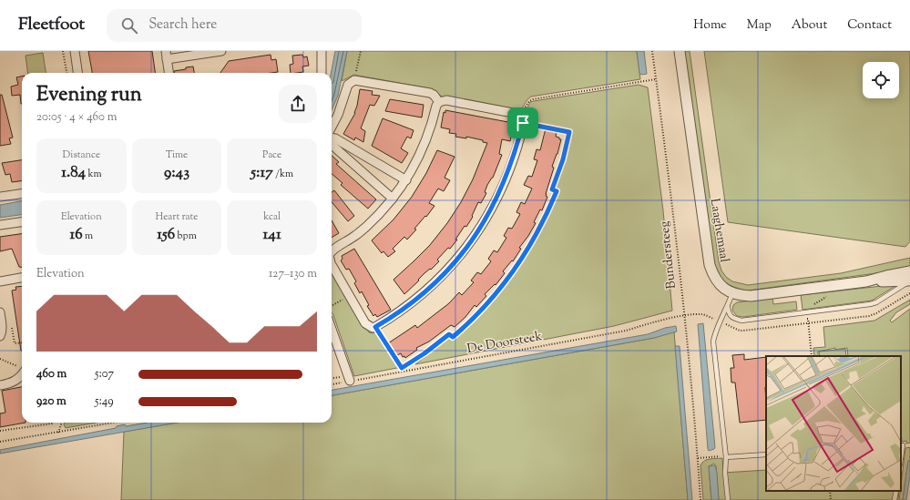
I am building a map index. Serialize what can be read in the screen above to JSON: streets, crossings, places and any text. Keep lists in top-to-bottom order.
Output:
{
  "streets": {
    "street": ["Laaghemaal"],
    "path": ["Bundersteeg", "De Doorsteek"]
  },
  "crossings": [
    ["Bundersteeg", "De Doorsteek"]
  ],
  "page": {
    "header": "Fleetfoot",
    "search": "Search here",
    "nav": [
      "Home",
      "Map",
      "About",
      "Contact"
    ],
    "heading": ["Evening run", "20:05 · 4 × 460 m"],
    "stats": [
      ["Distance", "1.84 km"],
      ["Time", "9:43"],
      ["Pace", "5:17 /km"],
      ["Elevation", "16 m"],
      ["Heart rate", "156 bpm"],
      ["kcal", "141"]
    ],
    "chart": ["Elevation", "127–130 m"],
    "list": [
      {
        "name": "460 m",
        "note": "5:07"
      },
      {
        "name": "920 m",
        "note": "5:49"
      }
    ]
  }
}
